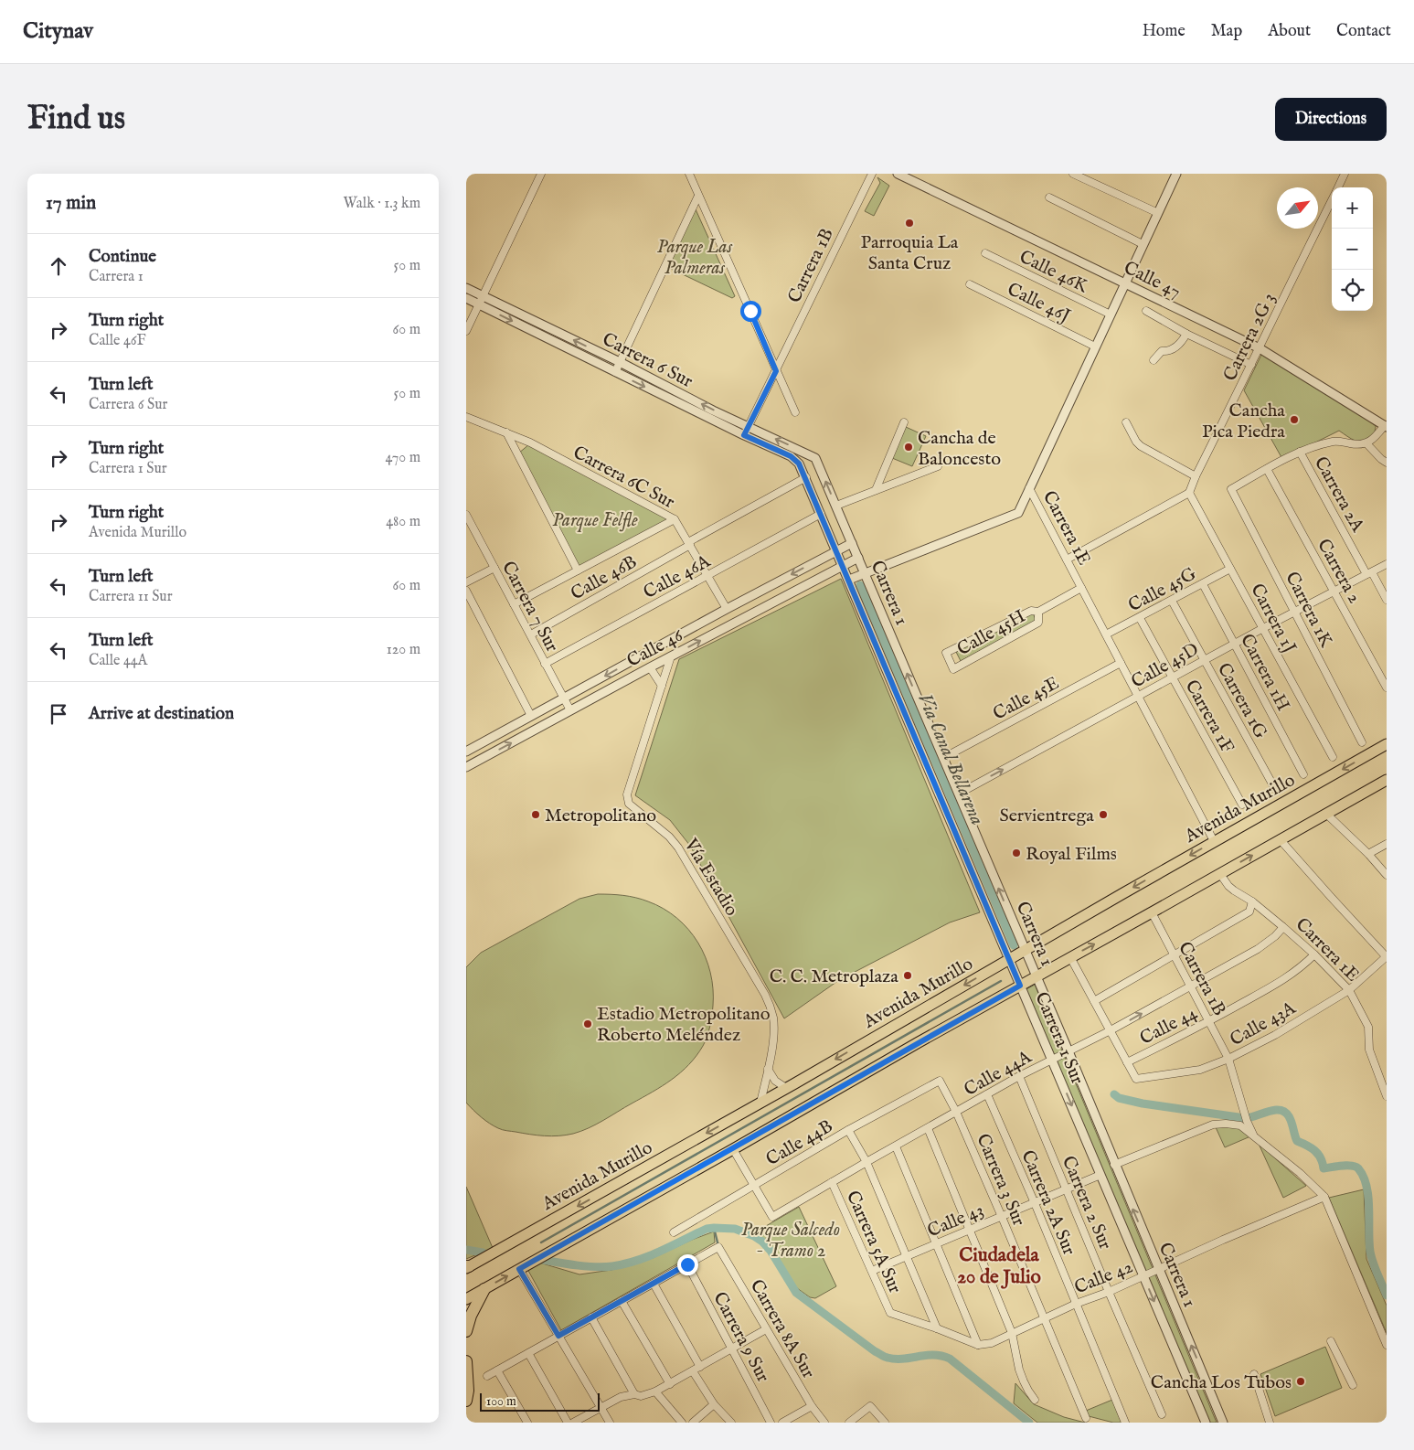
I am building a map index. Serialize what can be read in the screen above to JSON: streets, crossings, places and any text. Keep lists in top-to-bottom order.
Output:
{
  "streets": {
    "main road": ["Avenida Murillo"],
    "street": [
      "Carrera 1B",
      "Calle 46K",
      "Calle 47",
      "Calle 46J",
      "Carrera 2G 3",
      "Carrera 6 Sur",
      "Carrera 6C Sur",
      "Carrera 2A",
      "Carrera 1E",
      "Carrera 2",
      "Calle 46A",
      "Calle 46B",
      "Calle 45G",
      "Carrera 1",
      "Carrera 7 Sur",
      "Carrera 1K",
      "Carrera 1J",
      "Calle 45H",
      "Calle 46",
      "Calle 45D",
      "Carrera 1H",
      "Calle 45E",
      "Carrera 1G",
      "Carrera 1F",
      "Vía Estadio",
      "Calle 43A",
      "Calle 44",
      "Carrera 1 Sur",
      "Calle 44A",
      "Calle 44B",
      "Carrera 3 Sur",
      "Carrera 2A Sur",
      "Carrera 2 Sur",
      "Calle 43",
      "Carrera 5A Sur",
      "Calle 42",
      "Carrera 8A Sur",
      "Carrera 9 Sur"
    ]
  },
  "crossings": [
    ["Carrera 1B", "Carrera 6 Sur"],
    ["Carrera 1B", "Calle 43A"],
    ["Carrera 1B", "Calle 44"],
    ["Carrera 1B", "Calle 44A"],
    ["Calle 46K", "Carrera 1E"],
    ["Calle 47", "Carrera 2G 3"],
    ["Calle 47", "Carrera 1E"],
    ["Calle 46J", "Carrera 1E"],
    ["Carrera 2G 3", "Carrera 1J"],
    ["Carrera 6 Sur", "Carrera 1"],
    ["Carrera 6 Sur", "Carrera 1 Sur"],
    ["Carrera 6C Sur", "Calle 46A"],
    ["Carrera 6C Sur", "Calle 46B"],
    ["Carrera 6C Sur", "Calle 46"],
    ["Carrera 2A", "Calle 45D"],
    ["Carrera 1E", "Calle 45G"],
    ["Carrera 1E", "Calle 45H"],
    ["Carrera 1E", "Calle 45D"],
    ["Carrera 1E", "Calle 45E"],
    ["Carrera 1E", "Avenida Murillo"],
    ["Carrera 1E", "Calle 43A"],
    ["Carrera 1E", "Calle 44"],
    ["Carrera 1E", "Calle 44A"],
    ["Carrera 2", "Carrera 1K"],
    ["Carrera 2", "Calle 45D"],
    ["Calle 46A", "Carrera 7 Sur"],
    ["Calle 46A", "Carrera 1 Sur"],
    ["Calle 46B", "Carrera 7 Sur"],
    ["Calle 46B", "Carrera 1 Sur"],
    ["Calle 45G", "Carrera 1J"],
    ["Calle 45G", "Carrera 1H"],
    ["Calle 45G", "Carrera 1G"],
    ["Calle 45G", "Carrera 1F"],
    ["Carrera 1", "Calle 46"],
    ["Carrera 1", "Calle 45D"],
    ["Carrera 1", "Calle 45E"],
    ["Carrera 1", "Avenida Murillo"],
    ["Carrera 1", "Calle 44A"],
    ["Carrera 1", "Calle 42"],
    ["Carrera 7 Sur", "Calle 46"],
    ["Carrera 1K", "Calle 45D"],
    ["Carrera 1J", "Calle 45D"],
    ["Calle 46", "Vía Estadio"],
    ["Calle 46", "Carrera 1 Sur"],
    ["Calle 45D", "Carrera 1H"],
    ["Calle 45D", "Carrera 1G"],
    ["Calle 45D", "Carrera 1F"],
    ["Avenida Murillo", "Vía Estadio"],
    ["Avenida Murillo", "Carrera 1 Sur"],
    ["Calle 43A", "Calle 44"],
    ["Carrera 1 Sur", "Calle 44A"],
    ["Carrera 1 Sur", "Calle 43"],
    ["Carrera 1 Sur", "Calle 42"],
    ["Calle 44A", "Calle 44B"],
    ["Calle 44A", "Carrera 3 Sur"],
    ["Calle 44A", "Carrera 2A Sur"],
    ["Calle 44A", "Carrera 2 Sur"],
    ["Calle 44A", "Carrera 5A Sur"],
    ["Calle 44B", "Carrera 3 Sur"],
    ["Carrera 3 Sur", "Calle 43"],
    ["Carrera 3 Sur", "Calle 42"],
    ["Carrera 2A Sur", "Calle 43"],
    ["Carrera 2A Sur", "Calle 42"],
    ["Carrera 2 Sur", "Calle 43"],
    ["Carrera 2 Sur", "Calle 42"],
    ["Calle 43", "Carrera 5A Sur"],
    ["Carrera 8A Sur", "Carrera 9 Sur"]
  ],
  "one_way": ["Carrera 1", "Calle 45D"],
  "districts": ["Ciudadela 20 de Julio"],
  "water": ["Via Canal Bellarena"],
  "parks": ["Parque Las Palmeras", "Parque Felfle", "Parque Salcedo - Tramo 2"],
  "places": [
    "Parroquia La Santa Cruz",
    "Cancha Pica Piedra",
    "Cancha de Baloncesto",
    "Metropolitano",
    "Servientrega",
    "Royal Films",
    "C. C. Metroplaza",
    "Estadio Metropolitano Roberto Meléndez",
    "Cancha Los Tubos"
  ],
  "scale_bar": "100 m",
  "north": "top right",
  "page": {
    "header": "Citynav",
    "nav": [
      "Home",
      "Map",
      "About",
      "Contact"
    ],
    "buttons": "Directions",
    "title": "Find us",
    "heading": ["17 min", "Walk · 1.3 km"],
    "map_buttons": ["+", "−"],
    "list": [
      ["Continue", "Carrera 1", "50 m"],
      ["Turn right", "Calle 46F", "60 m"],
      ["Turn left", "Carrera 6 Sur", "50 m"],
      ["Turn right", "Carrera 1 Sur", "470 m"],
      ["Turn right", "Avenida Murillo", "480 m"],
      ["Turn left", "Carrera 11 Sur", "60 m"],
      ["Turn left", "Calle 44A", "120 m"],
      "Arrive at destination"
    ],
    "scale": "100 m"
  }
}
